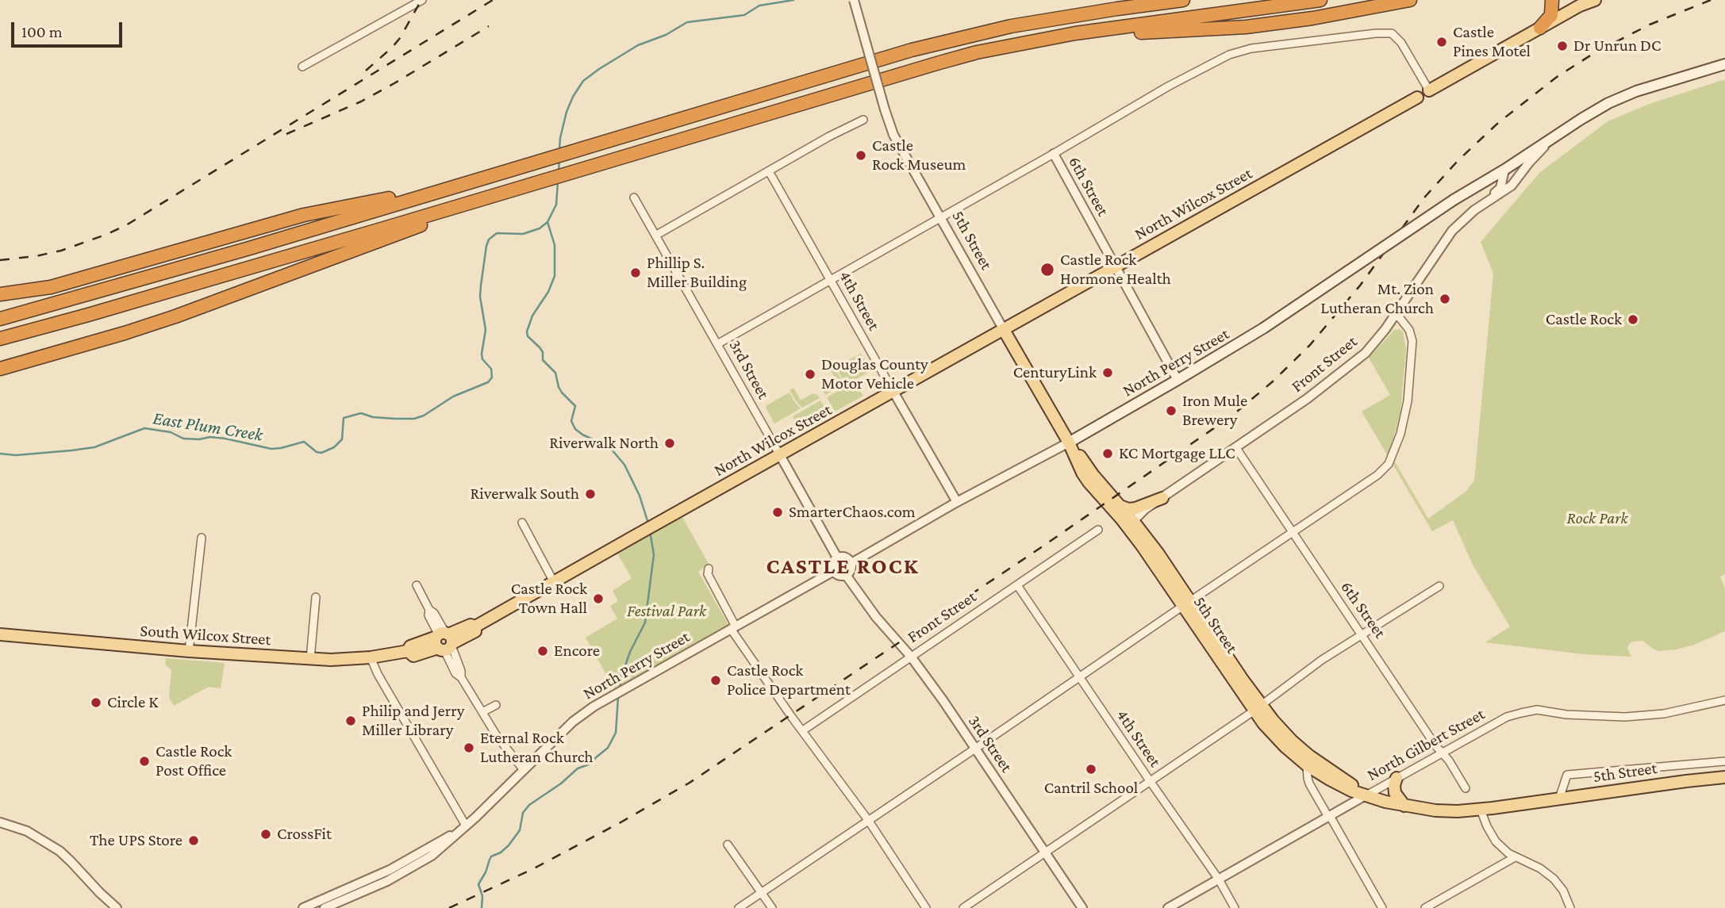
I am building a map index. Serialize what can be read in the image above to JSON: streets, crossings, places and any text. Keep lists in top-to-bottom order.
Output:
{
  "streets": {
    "main road": [
      "North Wilcox Street",
      "5th Street",
      "North Perry Street",
      "Front Street",
      "South Wilcox Street"
    ],
    "street": [
      "6th Street",
      "4th Street",
      "3rd Street",
      "North Gilbert Street"
    ]
  },
  "crossings": [
    ["6th Street", "North Wilcox Street"],
    ["6th Street", "North Perry Street"],
    ["6th Street", "Front Street"],
    ["6th Street", "North Gilbert Street"],
    ["North Wilcox Street", "5th Street"],
    ["North Wilcox Street", "4th Street"],
    ["North Wilcox Street", "3rd Street"],
    ["North Wilcox Street", "South Wilcox Street"],
    ["5th Street", "North Perry Street"],
    ["5th Street", "Front Street"],
    ["5th Street", "North Gilbert Street"],
    ["4th Street", "North Perry Street"],
    ["4th Street", "Front Street"],
    ["4th Street", "North Gilbert Street"],
    ["North Perry Street", "Front Street"],
    ["North Perry Street", "3rd Street"],
    ["Front Street", "3rd Street"]
  ],
  "districts": ["CASTLE ROCK"],
  "water": ["East Plum Creek"],
  "parks": ["Rock Park", "Festival Park"],
  "places": [
    "Castle Pines Motel",
    "Dr Unrun DC",
    "Castle Rock Museum",
    "Castle Rock Hormone Health",
    "Phillip S. Miller Building",
    "Mt. Zion Lutheran Church",
    "Castle Rock",
    "CenturyLink",
    "Douglas County Motor Vehicle",
    "Iron Mule Brewery",
    "Riverwalk North",
    "KC Mortgage LLC",
    "Riverwalk South",
    "SmarterChaos.com",
    "Castle Rock Town Hall",
    "Encore",
    "Castle Rock Police Department",
    "Circle K",
    "Philip and Jerry Miller Library",
    "Eternal Rock Lutheran Church",
    "Castle Rock Post Office",
    "Cantril School",
    "CrossFit",
    "The UPS Store"
  ],
  "scale_bar": "100 m"
}
